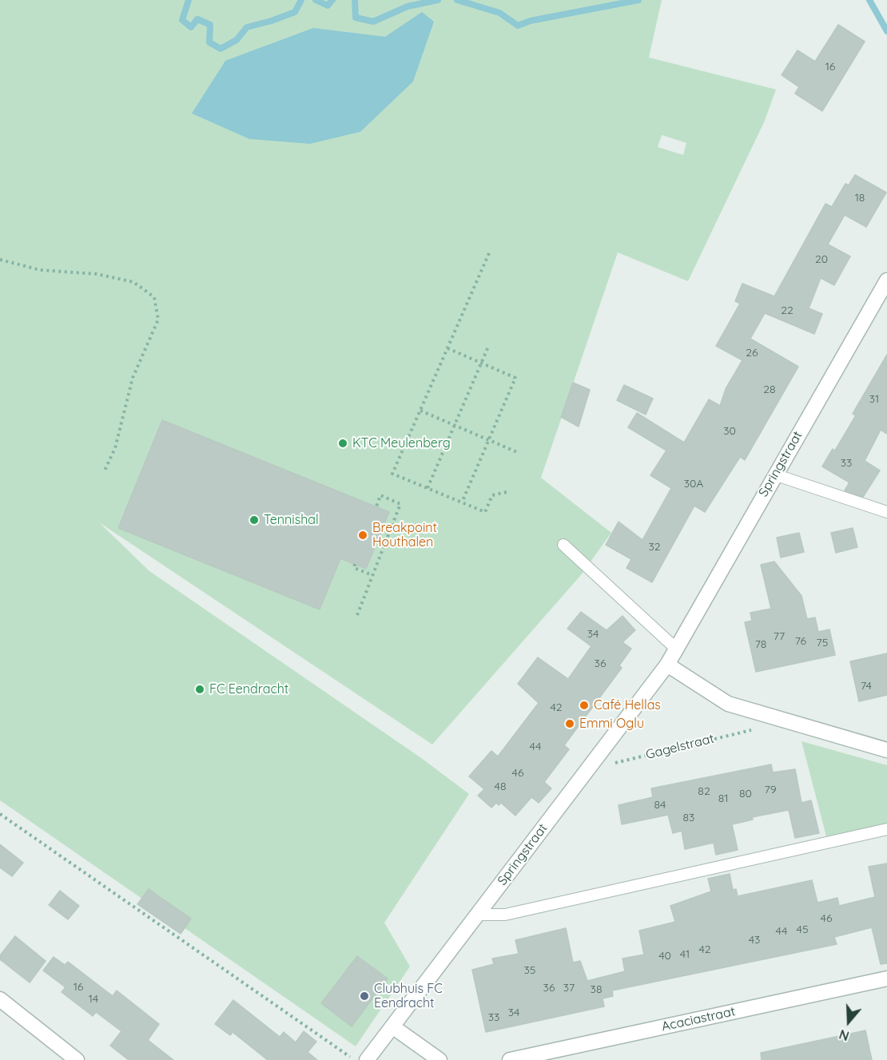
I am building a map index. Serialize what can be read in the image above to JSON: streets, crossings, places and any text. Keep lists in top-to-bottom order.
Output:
{
  "streets": {
    "street": ["Springstraat", "Acaciastraat"],
    "path": ["Gagelstraat"]
  },
  "crossings": [
    ["Springstraat", "Gagelstraat"]
  ],
  "places": [
    "KTC Meulenberg",
    "Tennishal",
    "Breakpoint Houthalen",
    "FC Eendracht",
    "Café Hellas",
    "Emmi Oglu",
    "Clubhuis FC Eendracht"
  ],
  "house_numbers": [
    "16",
    "18",
    "20",
    "22",
    "26",
    "28",
    "31",
    "30",
    "33",
    "30A",
    "32",
    "34",
    "77",
    "76",
    "75",
    "78",
    "36",
    "74",
    "42",
    "44",
    "46",
    "48",
    "79",
    "82",
    "80",
    "81",
    "84",
    "83",
    "46",
    "45",
    "44",
    "43",
    "42",
    "41",
    "40",
    "35",
    "16",
    "36",
    "37",
    "38",
    "14",
    "34",
    "33"
  ],
  "north": "bottom"
}
